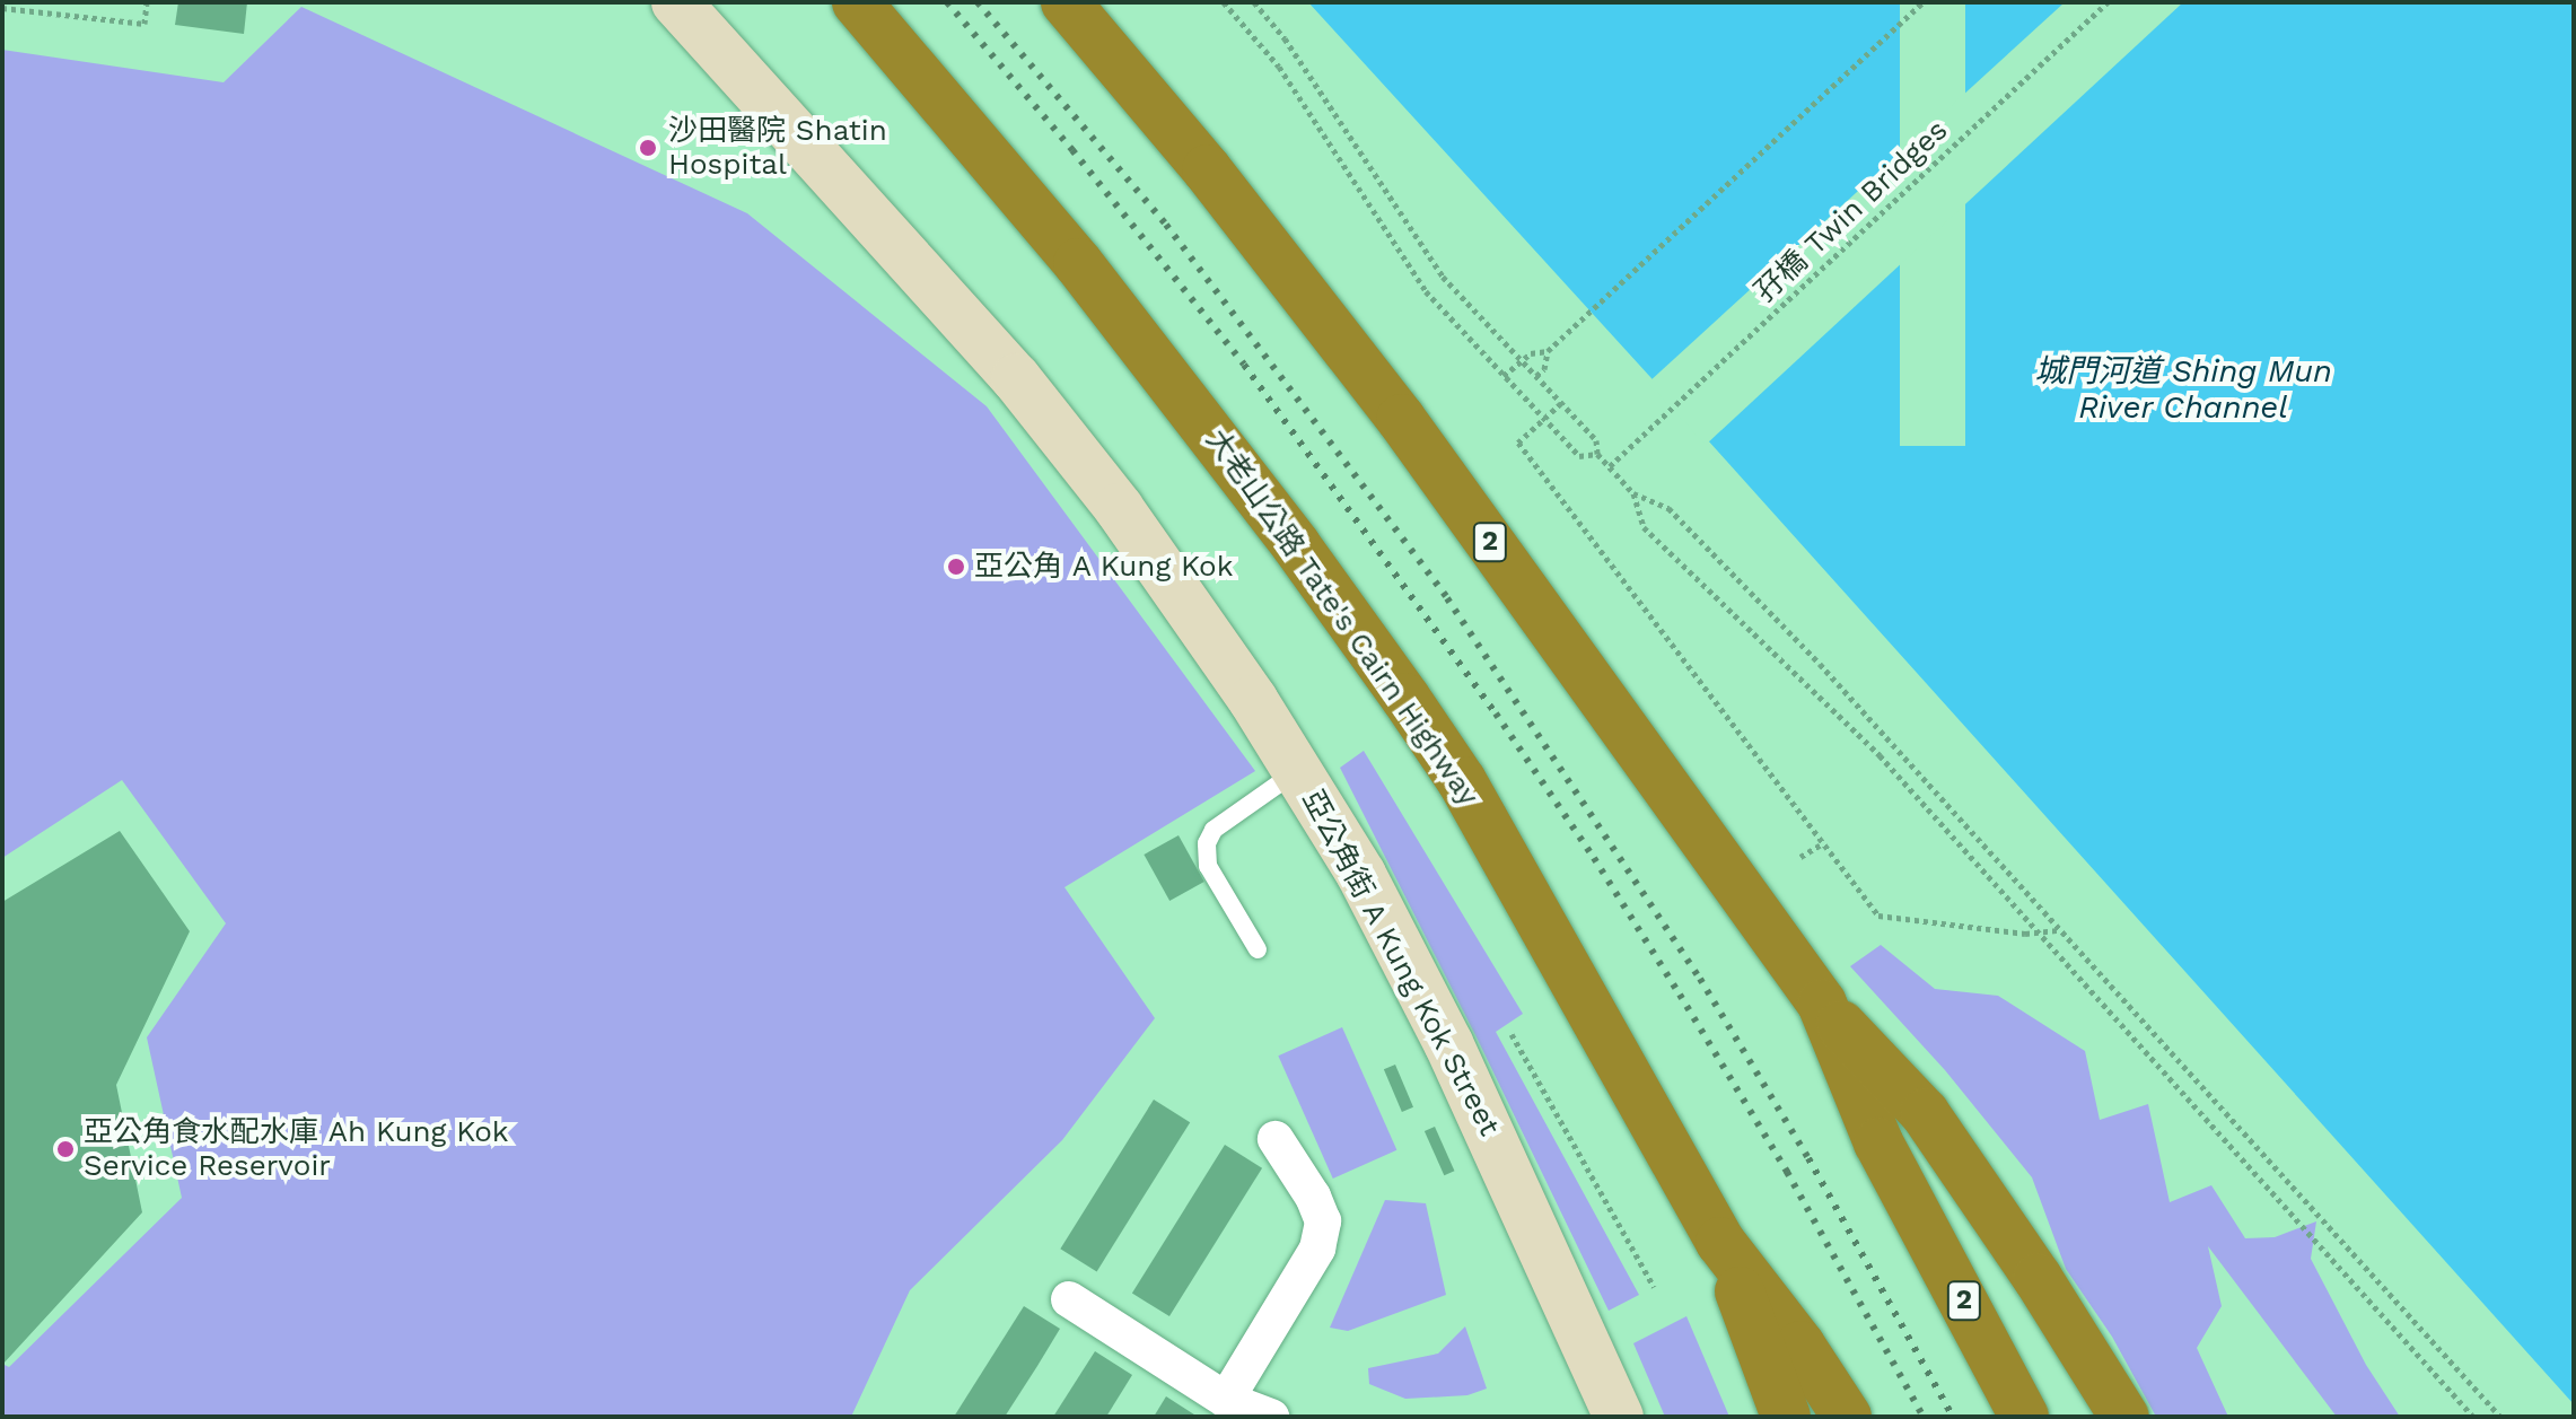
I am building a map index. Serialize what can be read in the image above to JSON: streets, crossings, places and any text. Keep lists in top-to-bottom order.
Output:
{
  "streets": {
    "highway": ["2", "大老山公路 Tate's Cairn Highway"],
    "main road": ["亞公角街 A Kung Kok Street"],
    "path": ["孖橋 Twin Bridges"]
  },
  "water": ["城門河道 Shing Mun River Channel"],
  "places": ["沙田醫院 Shatin Hospital", "亞公角 A Kung Kok", "亞公角食水配水庫 Ah Kung Kok Service Reservoir"]
}
